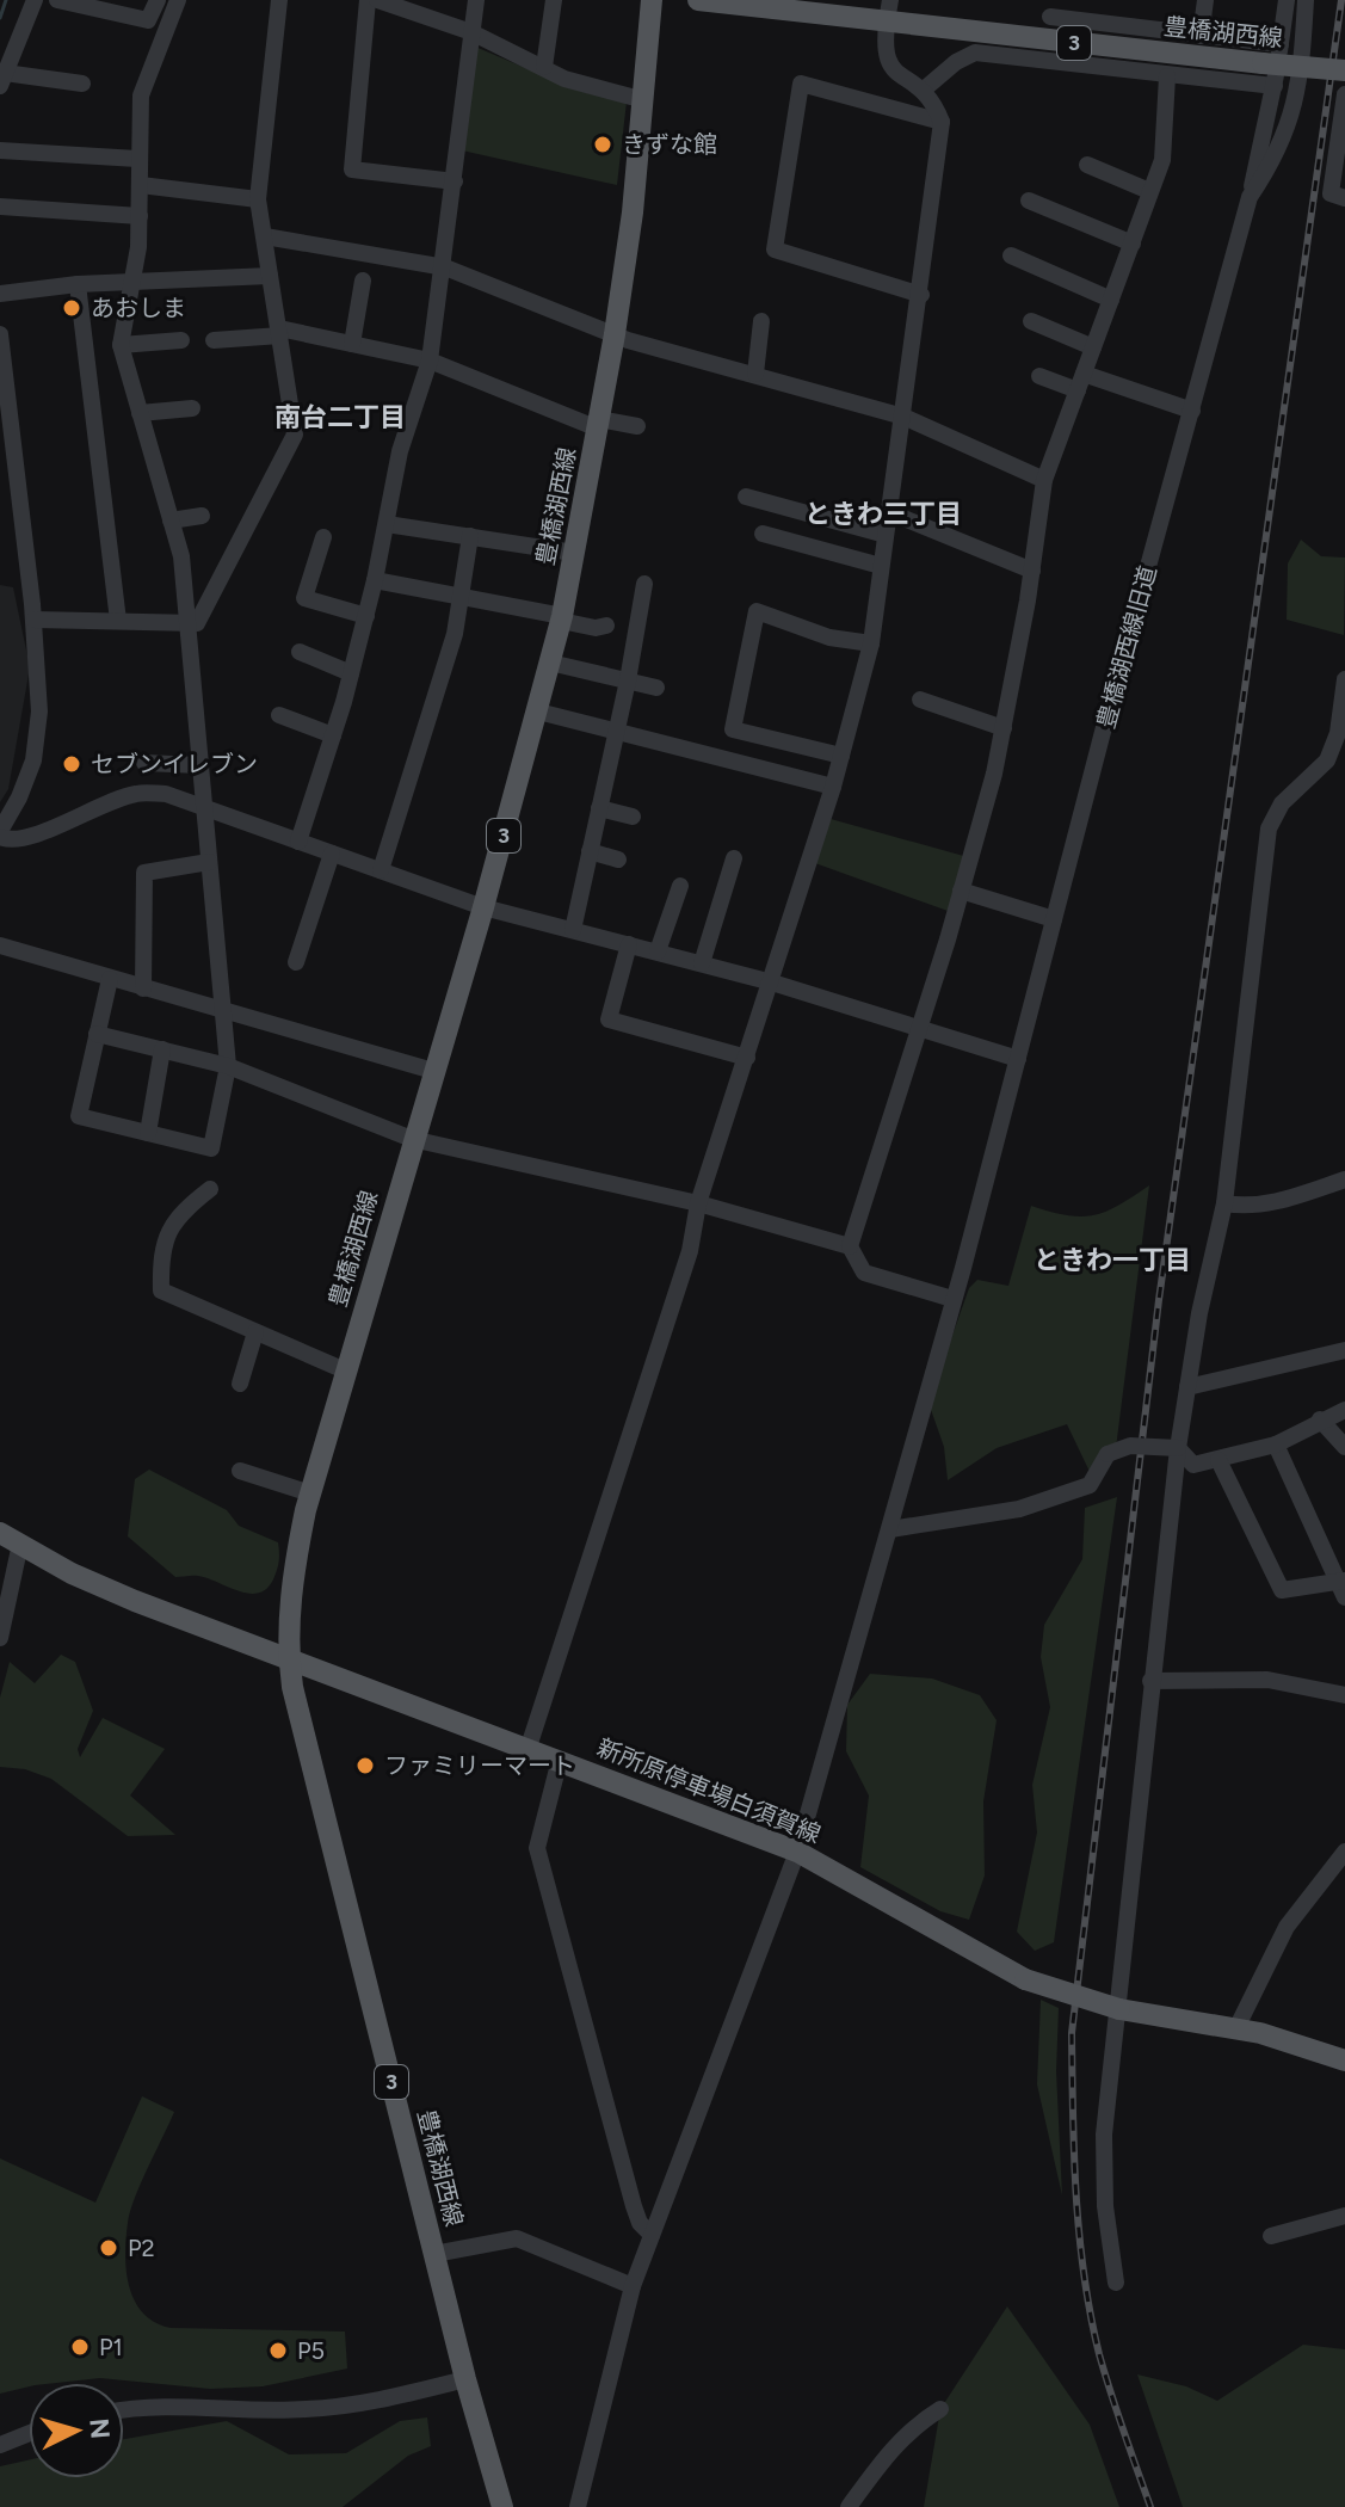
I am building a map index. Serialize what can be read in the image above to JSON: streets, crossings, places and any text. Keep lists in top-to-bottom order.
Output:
{
  "streets": {
    "main road": ["豊橋湖西線", "3", "新所原停車場白須賀線"],
    "street": ["豊橋湖西線旧道"]
  },
  "crossings": [
    ["豊橋湖西線", "新所原停車場白須賀線"],
    ["豊橋湖西線旧道", "新所原停車場白須賀線"]
  ],
  "districts": ["南台二丁目", "ときわ三丁目", "ときわ一丁目"],
  "places": [
    "きずな館",
    "あおしま",
    "セブンイレブン",
    "ファミリーマート",
    "P2",
    "P1",
    "P5"
  ],
  "north": "right"
}
